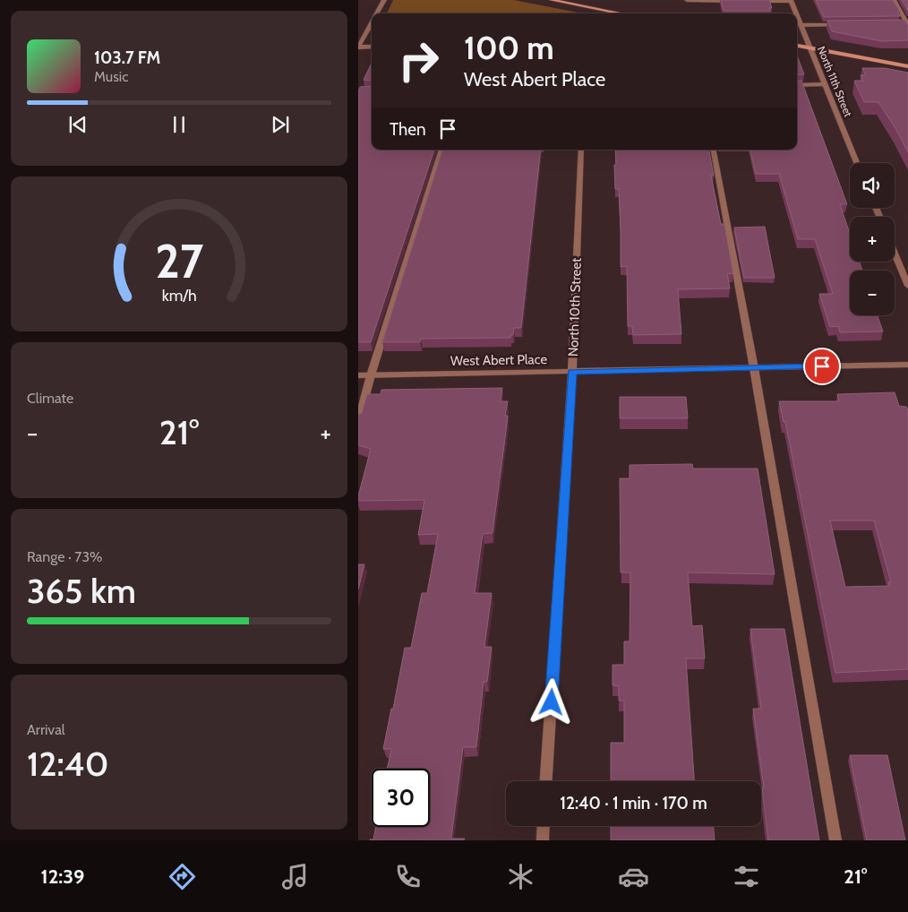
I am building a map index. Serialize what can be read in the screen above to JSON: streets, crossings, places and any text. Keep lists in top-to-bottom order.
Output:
{
  "streets": {
    "street": ["North 11th Street", "North 10th Street", "West Abert Place"]
  },
  "crossings": [
    ["North 10th Street", "West Abert Place"]
  ],
  "page": {
    "turn": ["100 m", "West Abert Place"],
    "song": ["103.7 FM", "Music"],
    "then": "Then",
    "map_buttons": ["+", "−"],
    "tile": [
      "Climate",
      ["Range · 73%", "365 km"],
      ["Arrival", "12:40"]
    ],
    "heat": ["−", "21°", "+"],
    "limit": "30",
    "trip": "12:40 · 1 min · 170 m",
    "tabs": ["12:39", "21°"],
    "gauge": ["27", "km/h"]
  }
}
